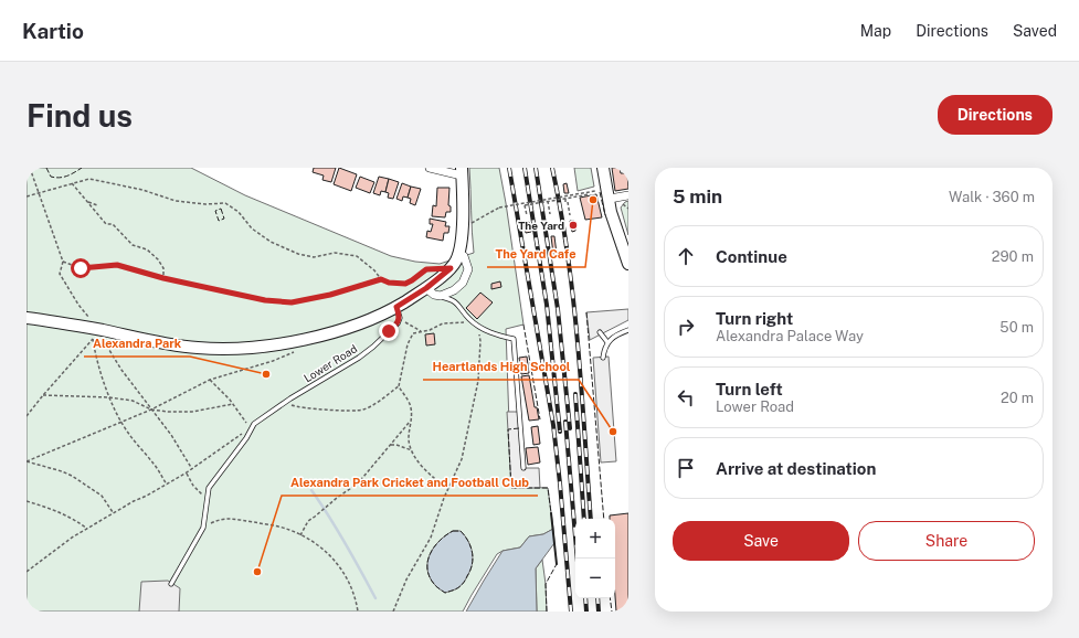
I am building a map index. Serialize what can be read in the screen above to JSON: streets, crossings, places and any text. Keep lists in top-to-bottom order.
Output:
{
  "streets": {
    "lane": ["Lower Road"]
  },
  "places": [
    "The Yard Cafe",
    "The Yard",
    "Alexandra Park",
    "Heartlands High School",
    "Alexandra Park Cricket and Football Club"
  ],
  "page": {
    "header": "Kartio",
    "nav": ["Map", "Directions", "Saved"],
    "buttons": [
      "Directions",
      ["Save", "Share"]
    ],
    "title": "Find us",
    "heading": ["5 min", "Walk · 360 m"],
    "list": [
      ["Continue", "290 m"],
      ["Turn right", "Alexandra Palace Way", "50 m"],
      ["Turn left", "Lower Road", "20 m"],
      "Arrive at destination"
    ],
    "map_buttons": ["+", "−"]
  }
}
